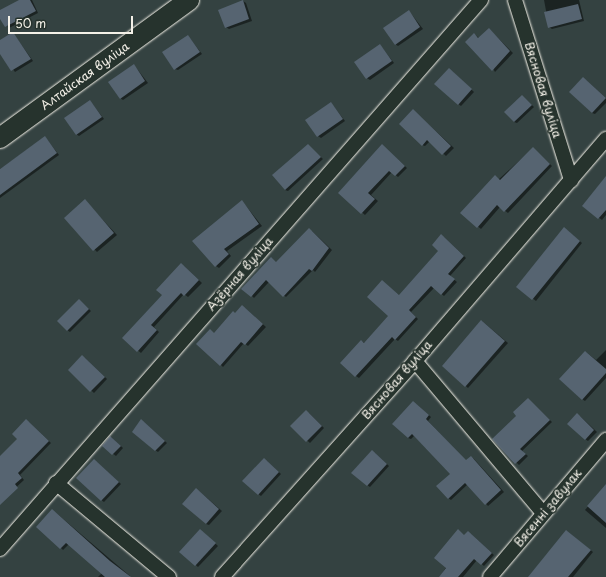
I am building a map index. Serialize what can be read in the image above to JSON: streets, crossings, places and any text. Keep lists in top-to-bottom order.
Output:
{
  "streets": {
    "main road": ["Алтайская вуліца"],
    "street": ["Вясновая вуліца", "Азёрная вуліца", "Вясенні завулак"]
  },
  "scale_bar": "50 m"
}
